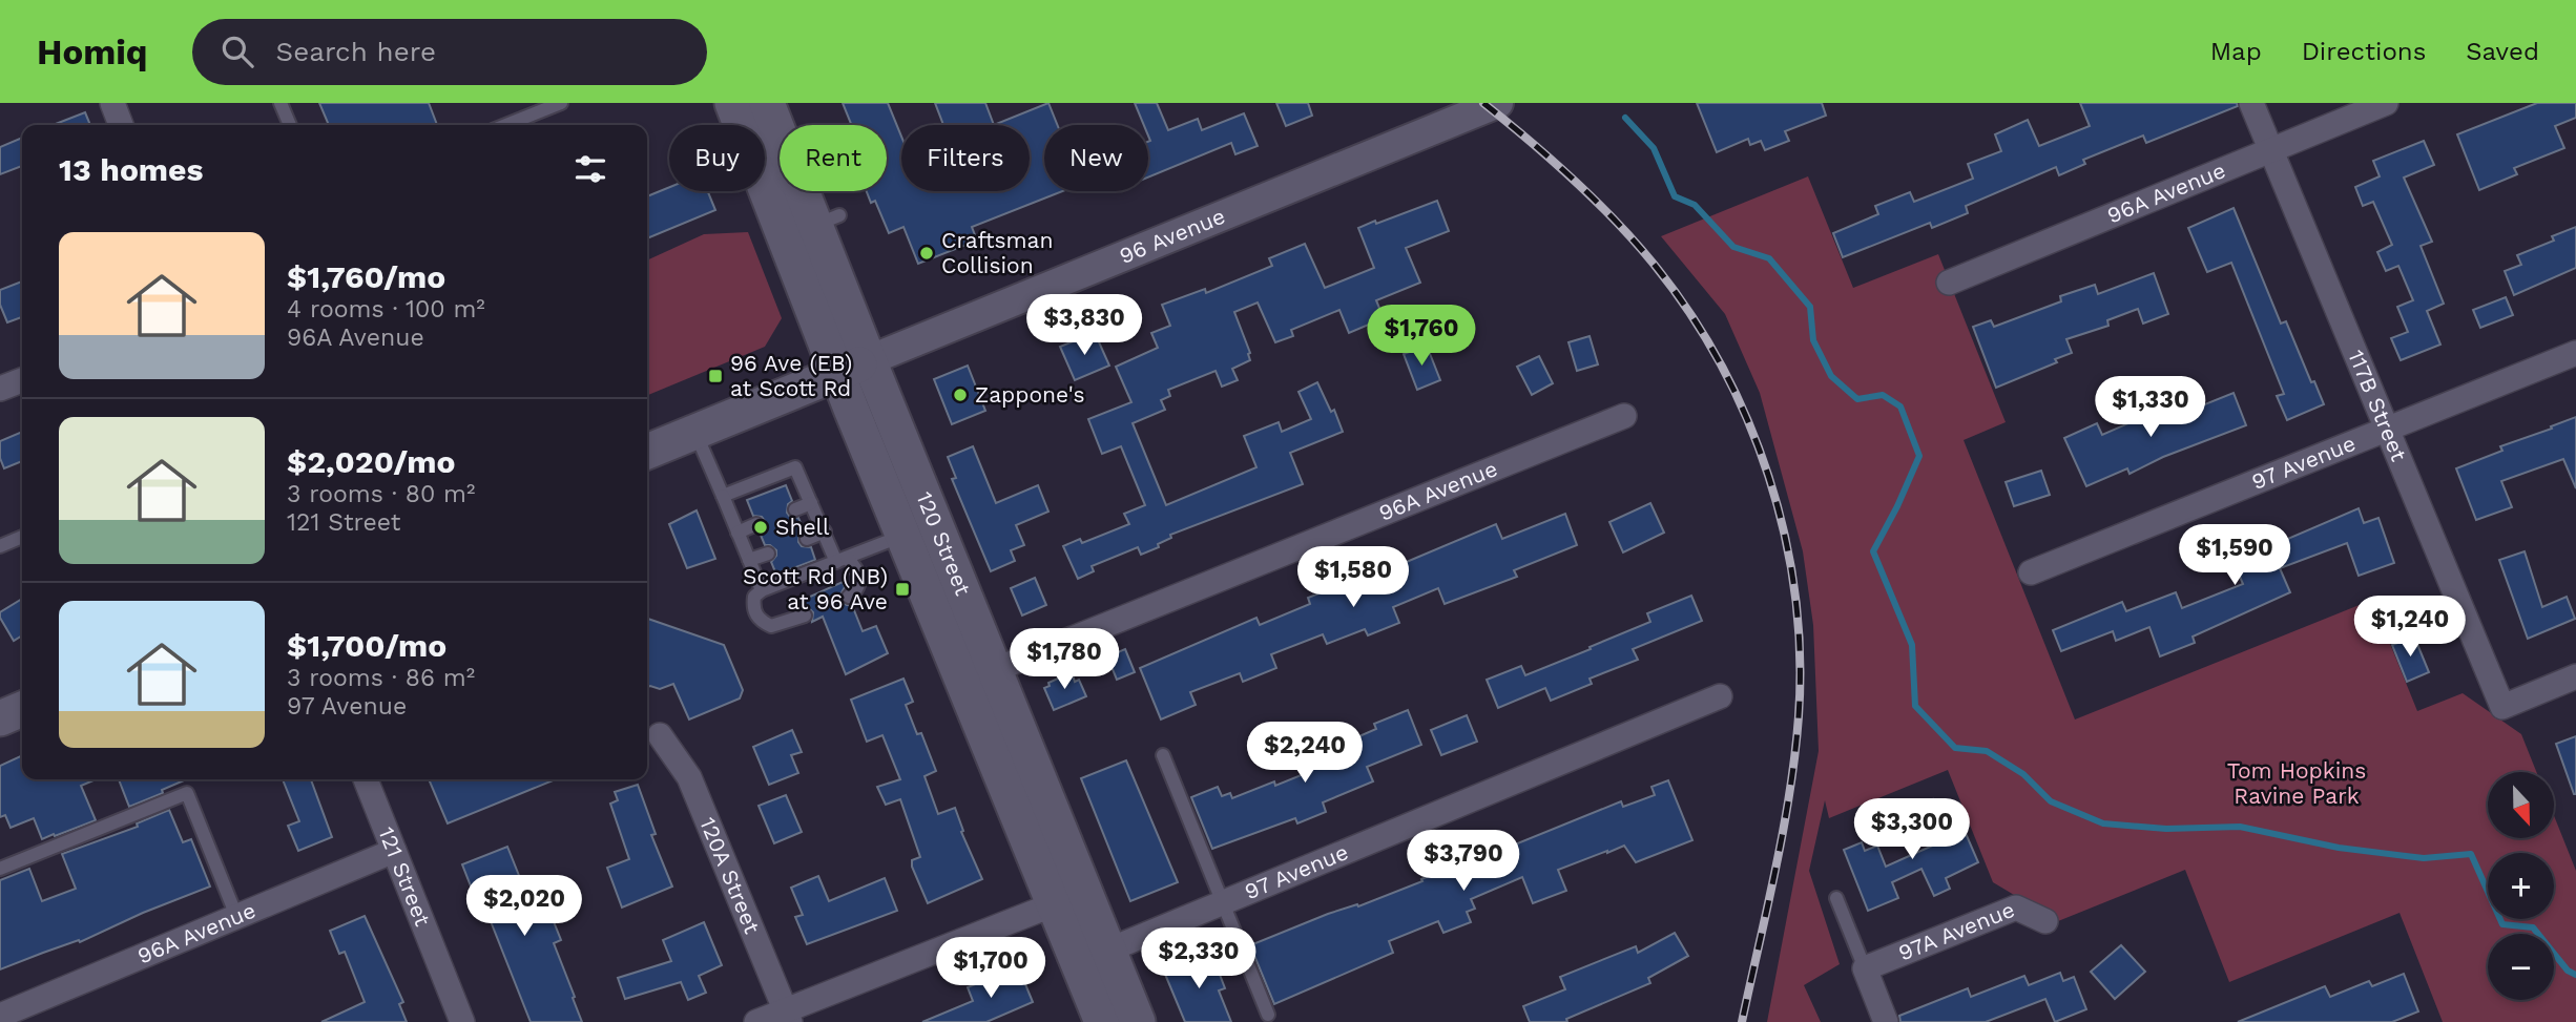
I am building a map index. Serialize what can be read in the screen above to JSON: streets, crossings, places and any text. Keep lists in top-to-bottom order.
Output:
{
  "streets": {
    "main road": ["96 Avenue", "120 Street"],
    "street": [
      "96A Avenue",
      "117B Street",
      "97 Avenue",
      "120A Street",
      "121 Street",
      "97A Avenue"
    ]
  },
  "crossings": [
    ["96A Avenue", "117B Street"],
    ["96A Avenue", "120 Street"],
    ["96A Avenue", "121 Street"],
    ["96 Avenue", "120 Street"],
    ["117B Street", "97 Avenue"],
    ["97 Avenue", "120 Street"]
  ],
  "parks": ["Tom Hopkins Ravine Park"],
  "places": {
    "other": ["Craftsman Collision", "Zappone's", "Shell"],
    "transit": ["96 Ave (EB) at Scott Rd", "Scott Rd (NB) at 96 Ave"]
  },
  "north": "bottom",
  "page": {
    "header": "Homiq",
    "search": "Search here",
    "nav": ["Map", "Directions", "Saved"],
    "chip": [
      "Buy",
      "Rent",
      "Filters",
      "New"
    ],
    "heading": "13 homes",
    "list": [
      {
        "name": "$1,760/mo",
        "note": "4 rooms · 100 m² · 96A Avenue"
      },
      {
        "name": "$2,020/mo",
        "note": "3 rooms · 80 m² · 121 Street"
      },
      {
        "name": "$1,700/mo",
        "note": "3 rooms · 86 m² · 97 Avenue"
      }
    ],
    "price": [
      "$3,830",
      "$1,760",
      "$1,330",
      "$1,590",
      "$1,580",
      "$1,240",
      "$1,780",
      "$2,240",
      "$3,300",
      "$3,790",
      "$2,020",
      "$2,330",
      "$1,700"
    ],
    "map_buttons": ["+", "−"]
  }
}
